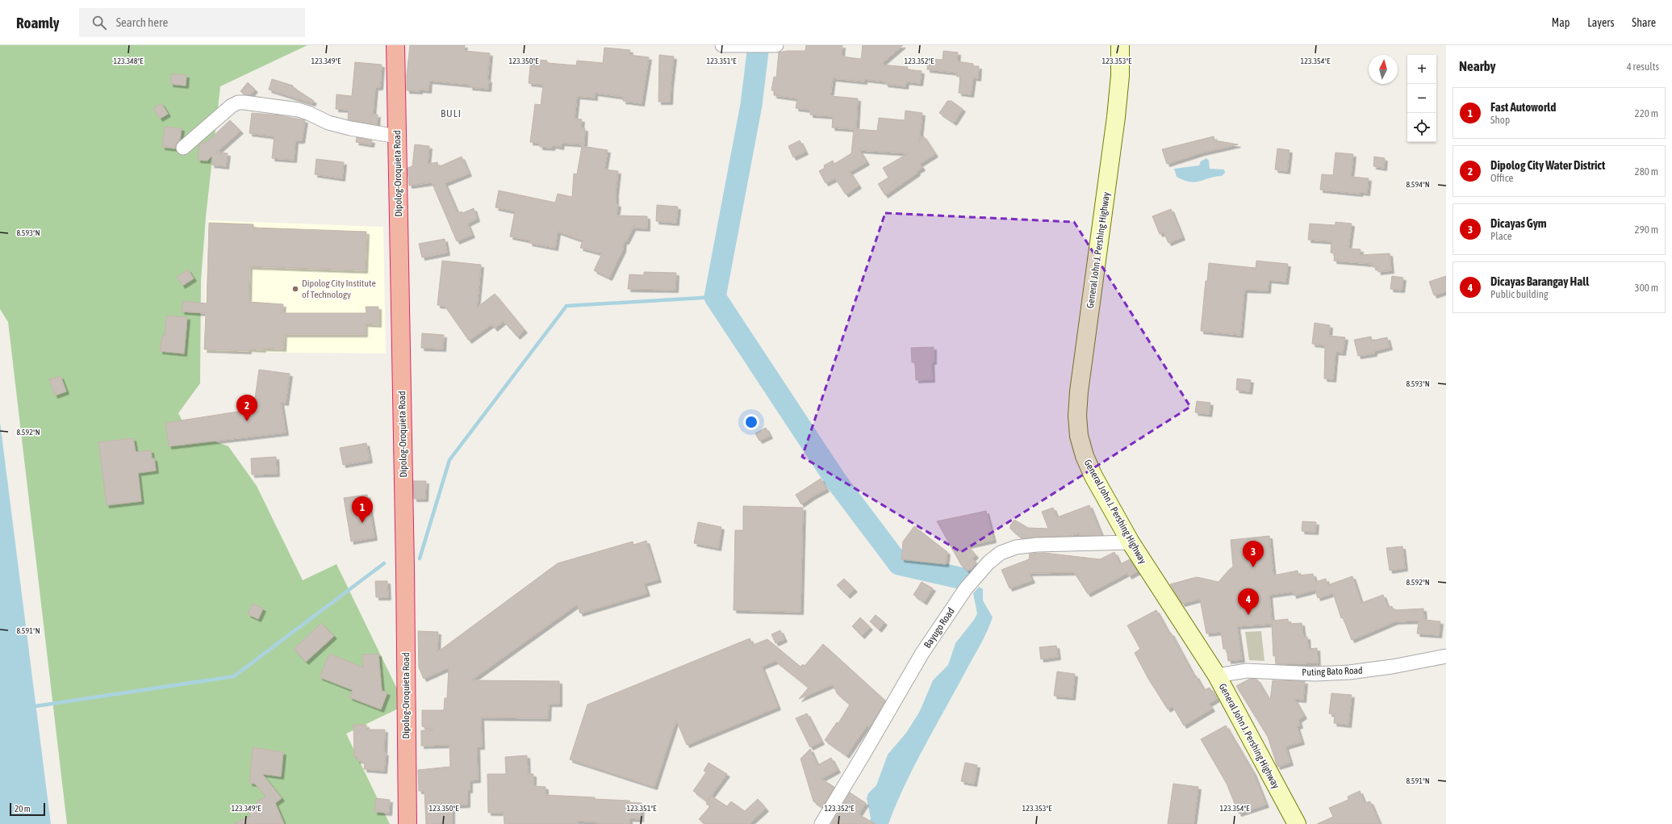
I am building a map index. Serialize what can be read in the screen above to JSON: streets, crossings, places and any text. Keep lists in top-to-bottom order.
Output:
{
  "streets": {
    "highway": ["Dipolog-Oroquieta Road"],
    "main road": ["General John J. Pershing Highway"],
    "street": ["Bayugo Road", "Puting Bato Road"]
  },
  "crossings": [
    ["General John J. Pershing Highway", "Bayugo Road"],
    ["General John J. Pershing Highway", "Puting Bato Road"]
  ],
  "districts": ["BULI"],
  "places": ["Dipolog City Institute of Technology"],
  "scale_bar": "20 m",
  "north": "top",
  "page": {
    "header": "Roamly",
    "search": "Search here",
    "nav": ["Map", "Layers", "Share"],
    "heading": ["Nearby", "4 results"],
    "map_buttons": ["+", "−"],
    "list": [
      {
        "mark": "1",
        "name": "Fast Autoworld",
        "note": "Shop",
        "value": "220 m"
      },
      {
        "mark": "2",
        "name": "Dipolog City Water District",
        "note": "Office",
        "value": "280 m"
      },
      {
        "mark": "3",
        "name": "Dicayas Gym",
        "note": "Place",
        "value": "290 m"
      },
      {
        "mark": "4",
        "name": "Dicayas Barangay Hall",
        "note": "Public building",
        "value": "300 m"
      }
    ],
    "pins": [
      "2",
      "1",
      "3",
      "4"
    ],
    "scale": "20 m"
  },
  "coordinates": [
    "123.348°E",
    "123.349°E",
    "123.350°E",
    "123.351°E",
    "123.352°E",
    "123.353°E",
    "123.354°E",
    "8.594°N",
    "8.593°N",
    "8.592°N",
    "8.591°N"
  ]
}
